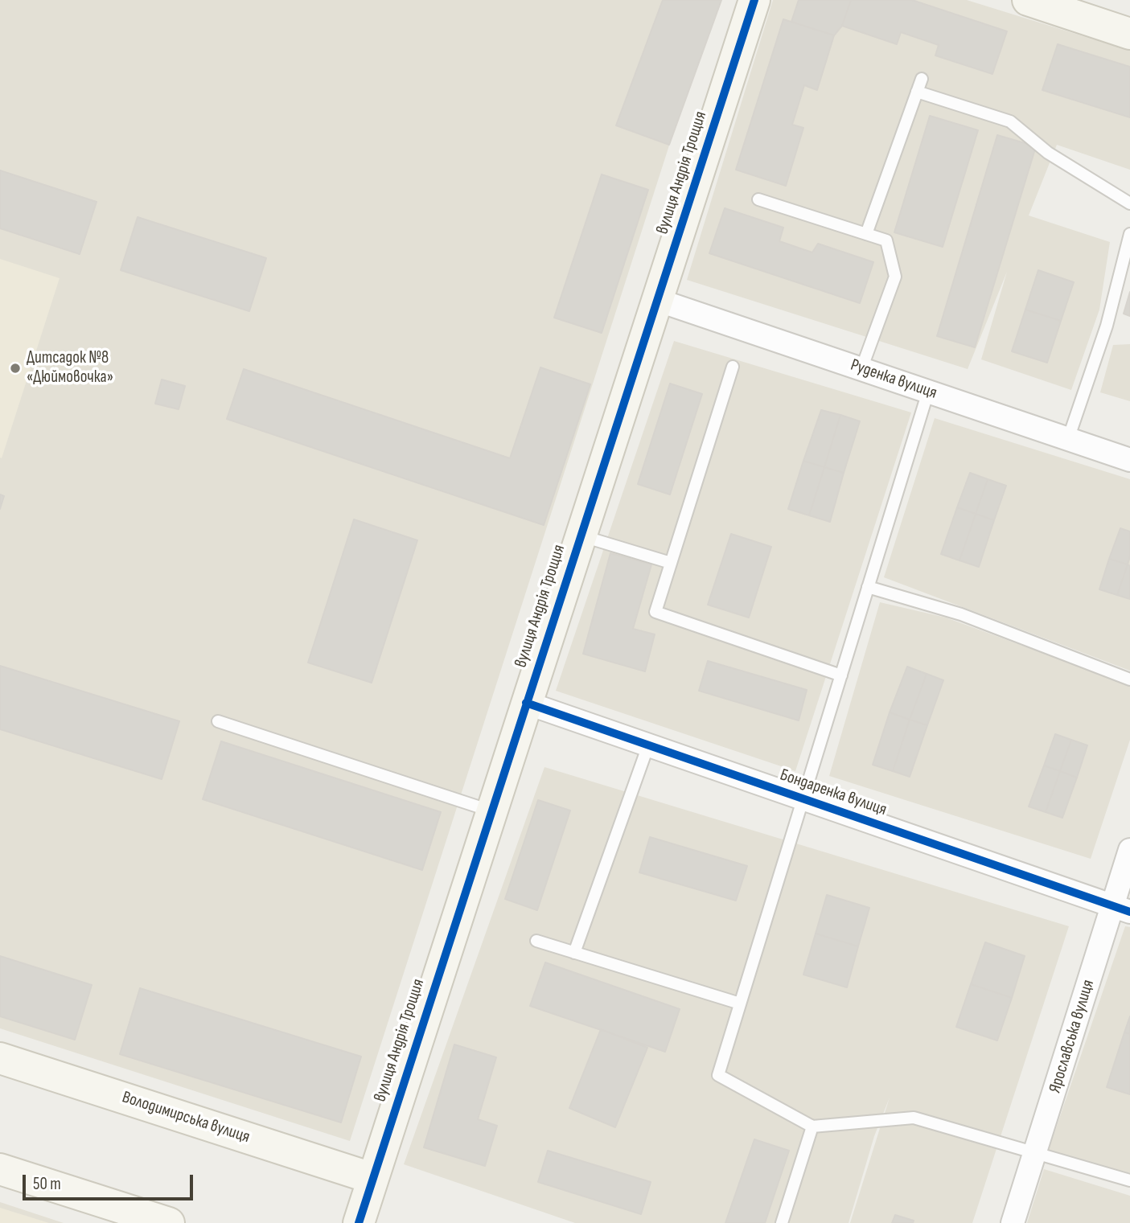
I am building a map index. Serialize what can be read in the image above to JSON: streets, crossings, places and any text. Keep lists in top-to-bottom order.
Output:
{
  "streets": {
    "street": [
      "вулиця Андрія Трощия",
      "Руденка вулиця",
      "Бондаренка вулиця",
      "Ярославська вулиця",
      "Володимирська вулиця"
    ]
  },
  "crossings": [
    ["вулиця Андрія Трощия", "Руденка вулиця"],
    ["вулиця Андрія Трощия", "Бондаренка вулиця"],
    ["вулиця Андрія Трощия", "Володимирська вулиця"],
    ["Бондаренка вулиця", "Ярославська вулиця"]
  ],
  "places": ["Дитсадок №8 «Дюймовочка»"],
  "scale_bar": "50 m"
}
